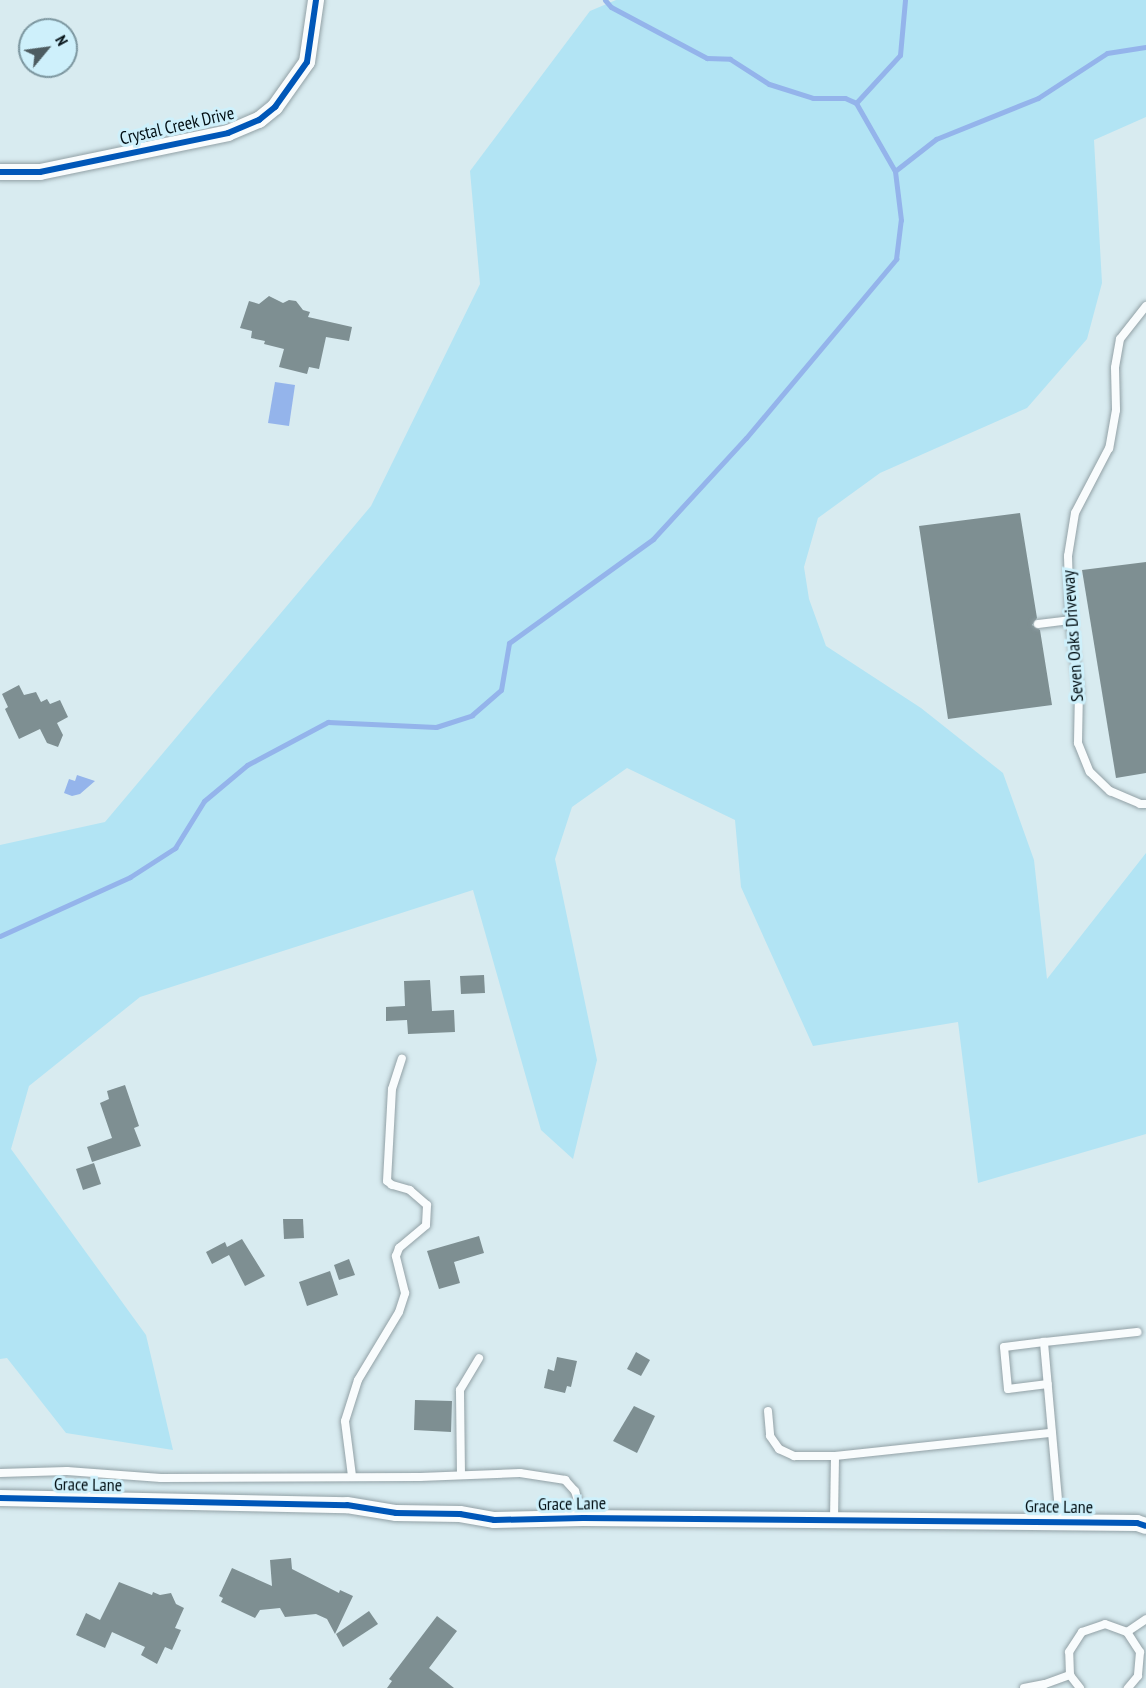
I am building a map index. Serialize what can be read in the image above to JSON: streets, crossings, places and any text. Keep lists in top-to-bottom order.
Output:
{
  "streets": {
    "street": ["Crystal Creek Drive", "Grace Lane"],
    "lane": ["Seven Oaks Driveway"]
  },
  "north": "top right"
}
